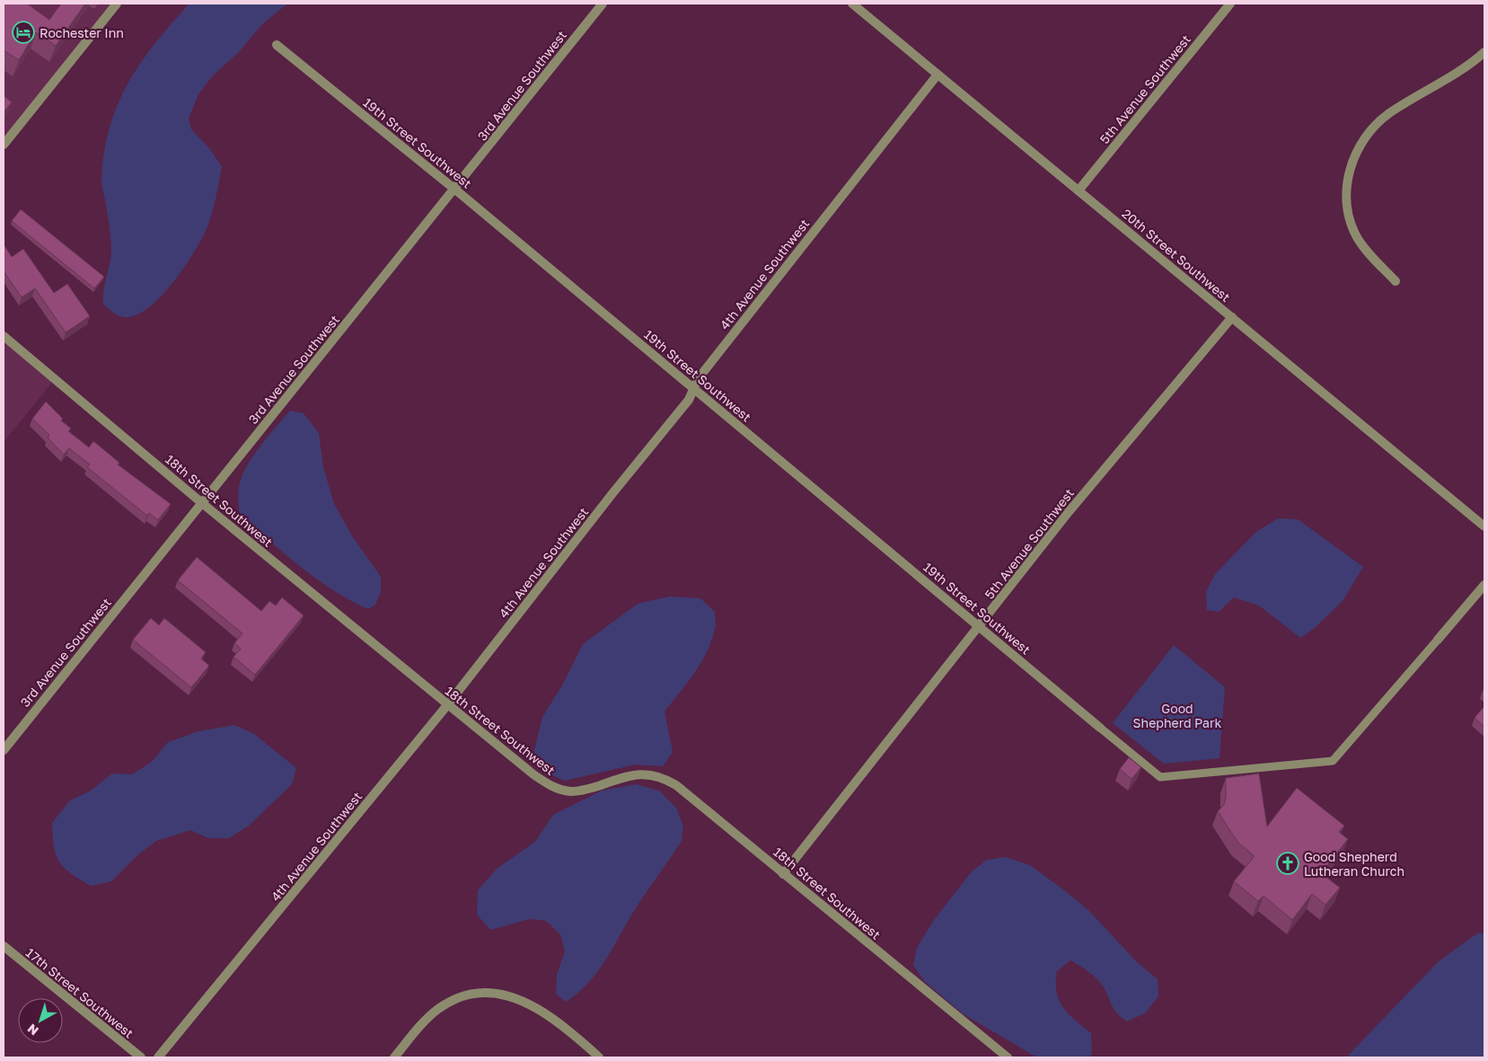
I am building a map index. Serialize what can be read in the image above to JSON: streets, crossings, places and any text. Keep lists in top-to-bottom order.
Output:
{
  "streets": {
    "street": [
      "3rd Avenue Southwest",
      "5th Avenue Southwest",
      "19th Street Southwest",
      "20th Street Southwest",
      "4th Avenue Southwest",
      "18th Street Southwest",
      "17th Street Southwest"
    ]
  },
  "crossings": [
    ["3rd Avenue Southwest", "19th Street Southwest"],
    ["3rd Avenue Southwest", "18th Street Southwest"],
    ["5th Avenue Southwest", "19th Street Southwest"],
    ["5th Avenue Southwest", "20th Street Southwest"],
    ["5th Avenue Southwest", "18th Street Southwest"],
    ["19th Street Southwest", "4th Avenue Southwest"],
    ["20th Street Southwest", "4th Avenue Southwest"],
    ["4th Avenue Southwest", "18th Street Southwest"]
  ],
  "parks": ["Good Shepherd Park"],
  "places": {
    "hotel": ["Rochester Inn"],
    "church": ["Good Shepherd Lutheran Church"]
  },
  "north": "bottom left"
}
